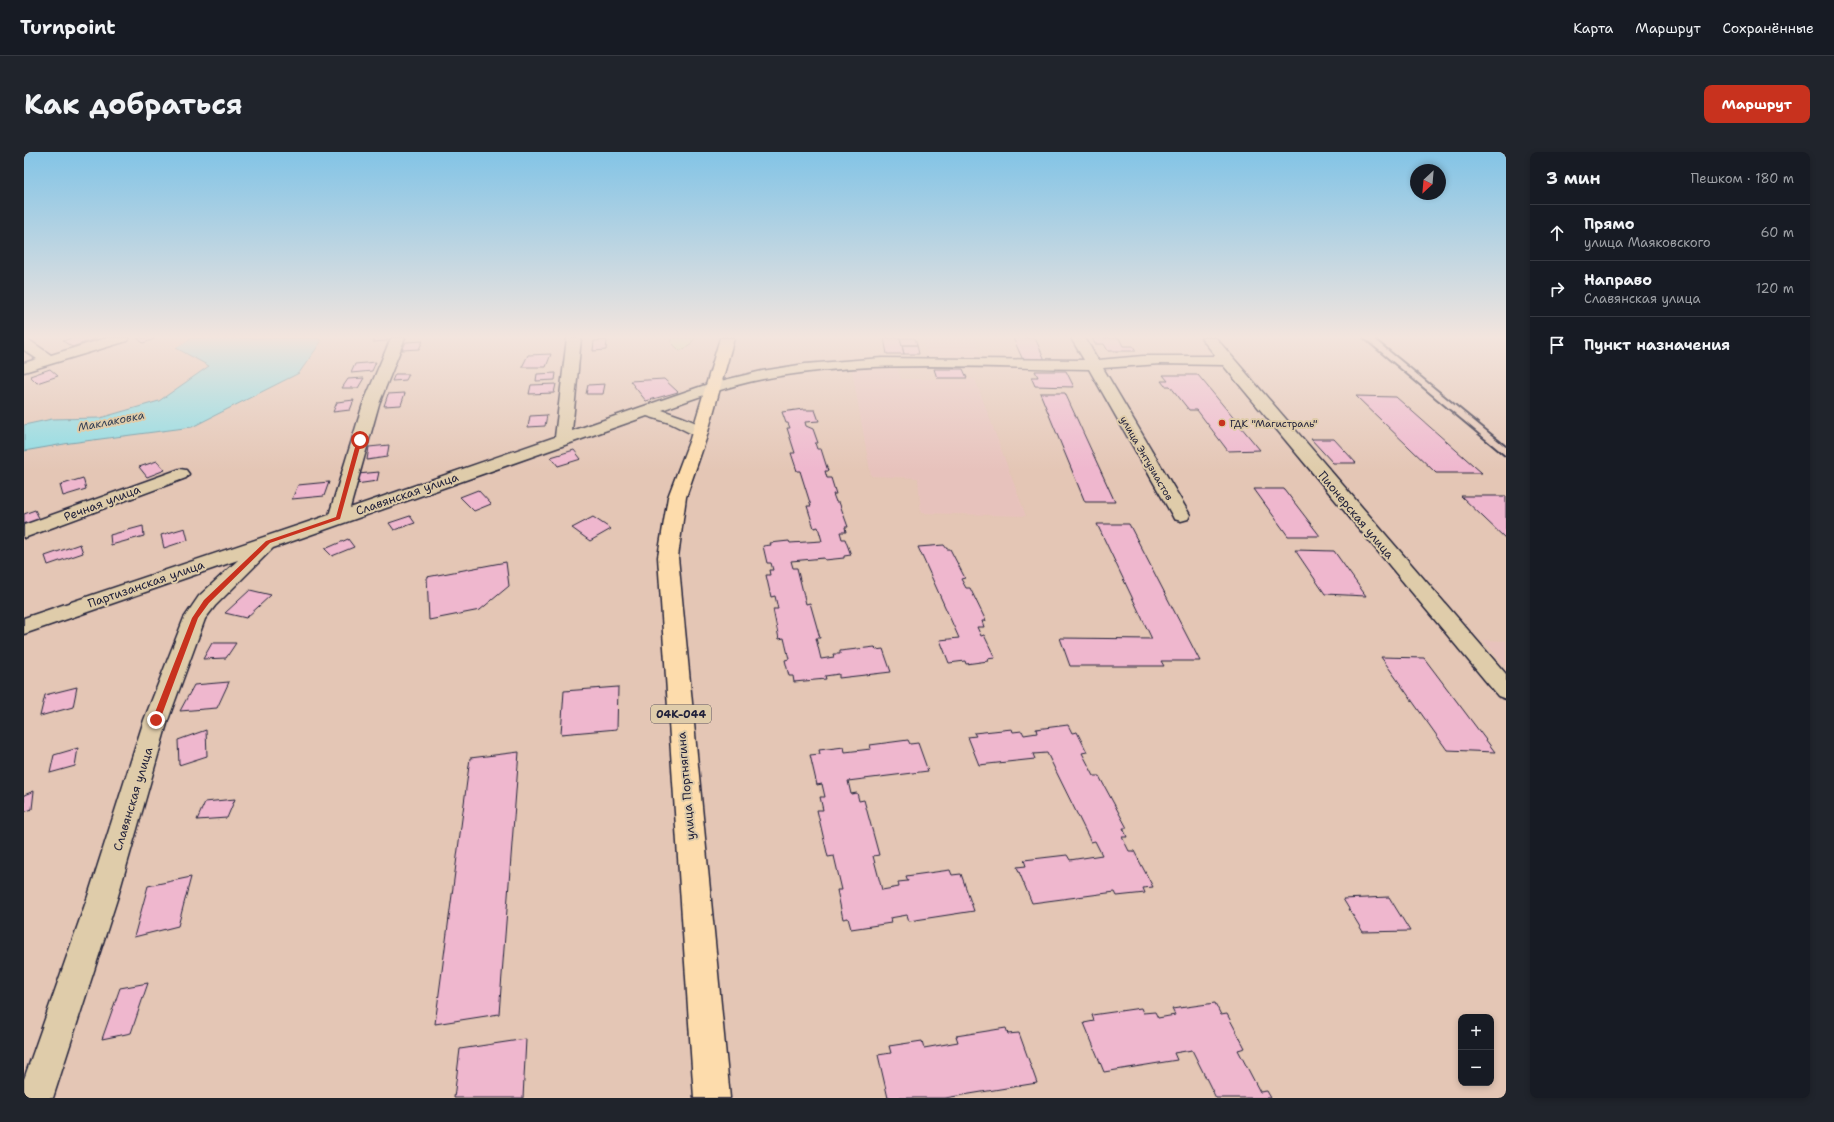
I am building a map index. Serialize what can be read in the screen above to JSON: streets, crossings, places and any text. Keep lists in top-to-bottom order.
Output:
{
  "streets": {
    "main road": ["04К-044", "улица Портнягина"],
    "street": [
      "улица Энтузиастов",
      "Славянская улица",
      "Речная улица",
      "Пионерская улица",
      "Партизанская улица"
    ]
  },
  "crossings": [
    ["Славянская улица", "Партизанская улица"],
    ["Славянская улица", "улица Портнягина"]
  ],
  "water": ["Маклаковка"],
  "places": ["ГДК \"Магистраль\""],
  "north": "bottom left",
  "page": {
    "header": "Turnpoint",
    "nav": ["Карта", "Маршрут", "Сохранённые"],
    "title": "Как добраться",
    "buttons": "Маршрут",
    "heading": ["3 мин", "Пешком · 180 m"],
    "list": [
      ["Прямо", "улица Маяковского", "60 m"],
      ["Направо", "Славянская улица", "120 m"],
      "Пункт назначения"
    ],
    "map_buttons": ["+", "−"]
  }
}
